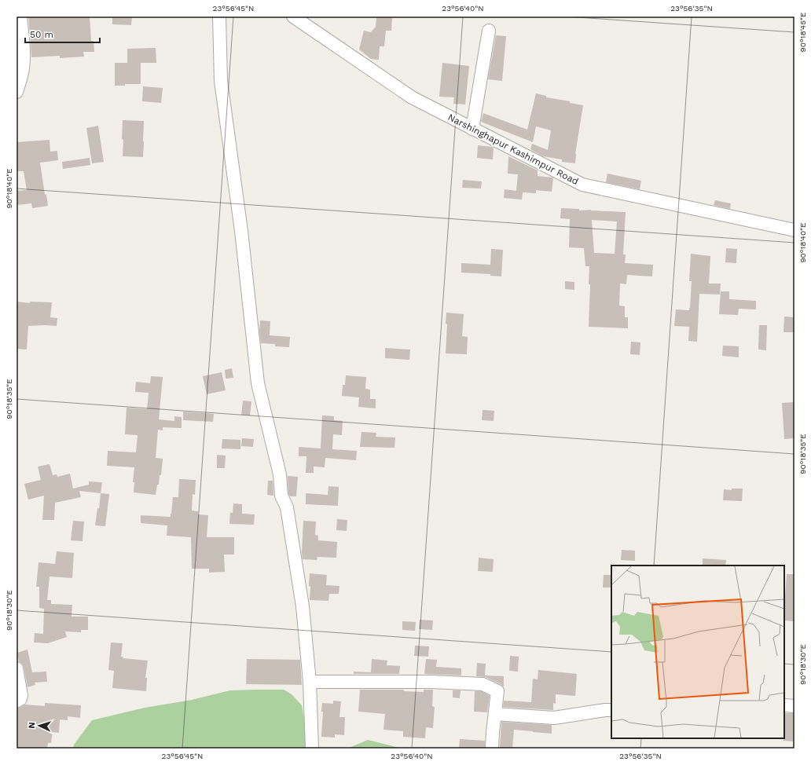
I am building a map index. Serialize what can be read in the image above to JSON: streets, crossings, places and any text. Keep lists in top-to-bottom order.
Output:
{
  "streets": {
    "street": ["Narshinghapur Kashimpur Road"]
  },
  "scale_bar": "50 m",
  "north": "left",
  "coordinates": [
    "23°56'45\"N",
    "23°56'40\"N",
    "23°56'35\"N",
    "90°18'45\"E",
    "90°18'40\"E",
    "90°18'35\"E",
    "90°18'30\"E"
  ]
}
